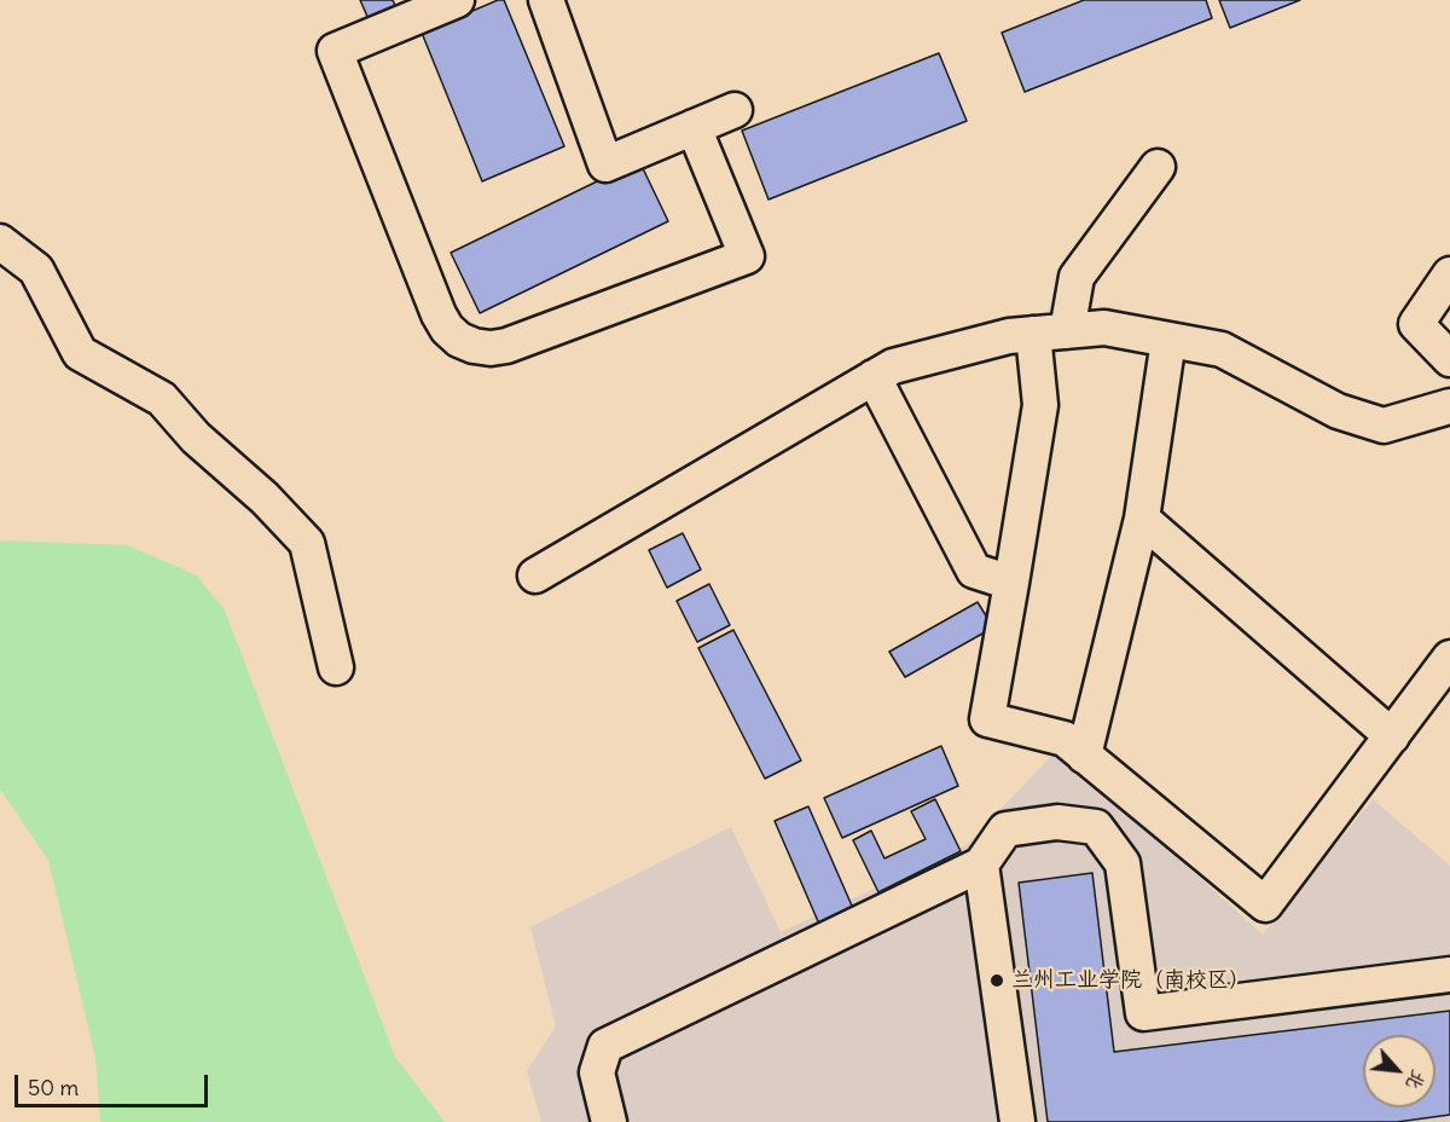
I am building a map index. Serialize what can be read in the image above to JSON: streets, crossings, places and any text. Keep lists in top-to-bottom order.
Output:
{
  "places": ["兰州工业学院（南校区）"],
  "scale_bar": "50 m",
  "north": "bottom right"
}
